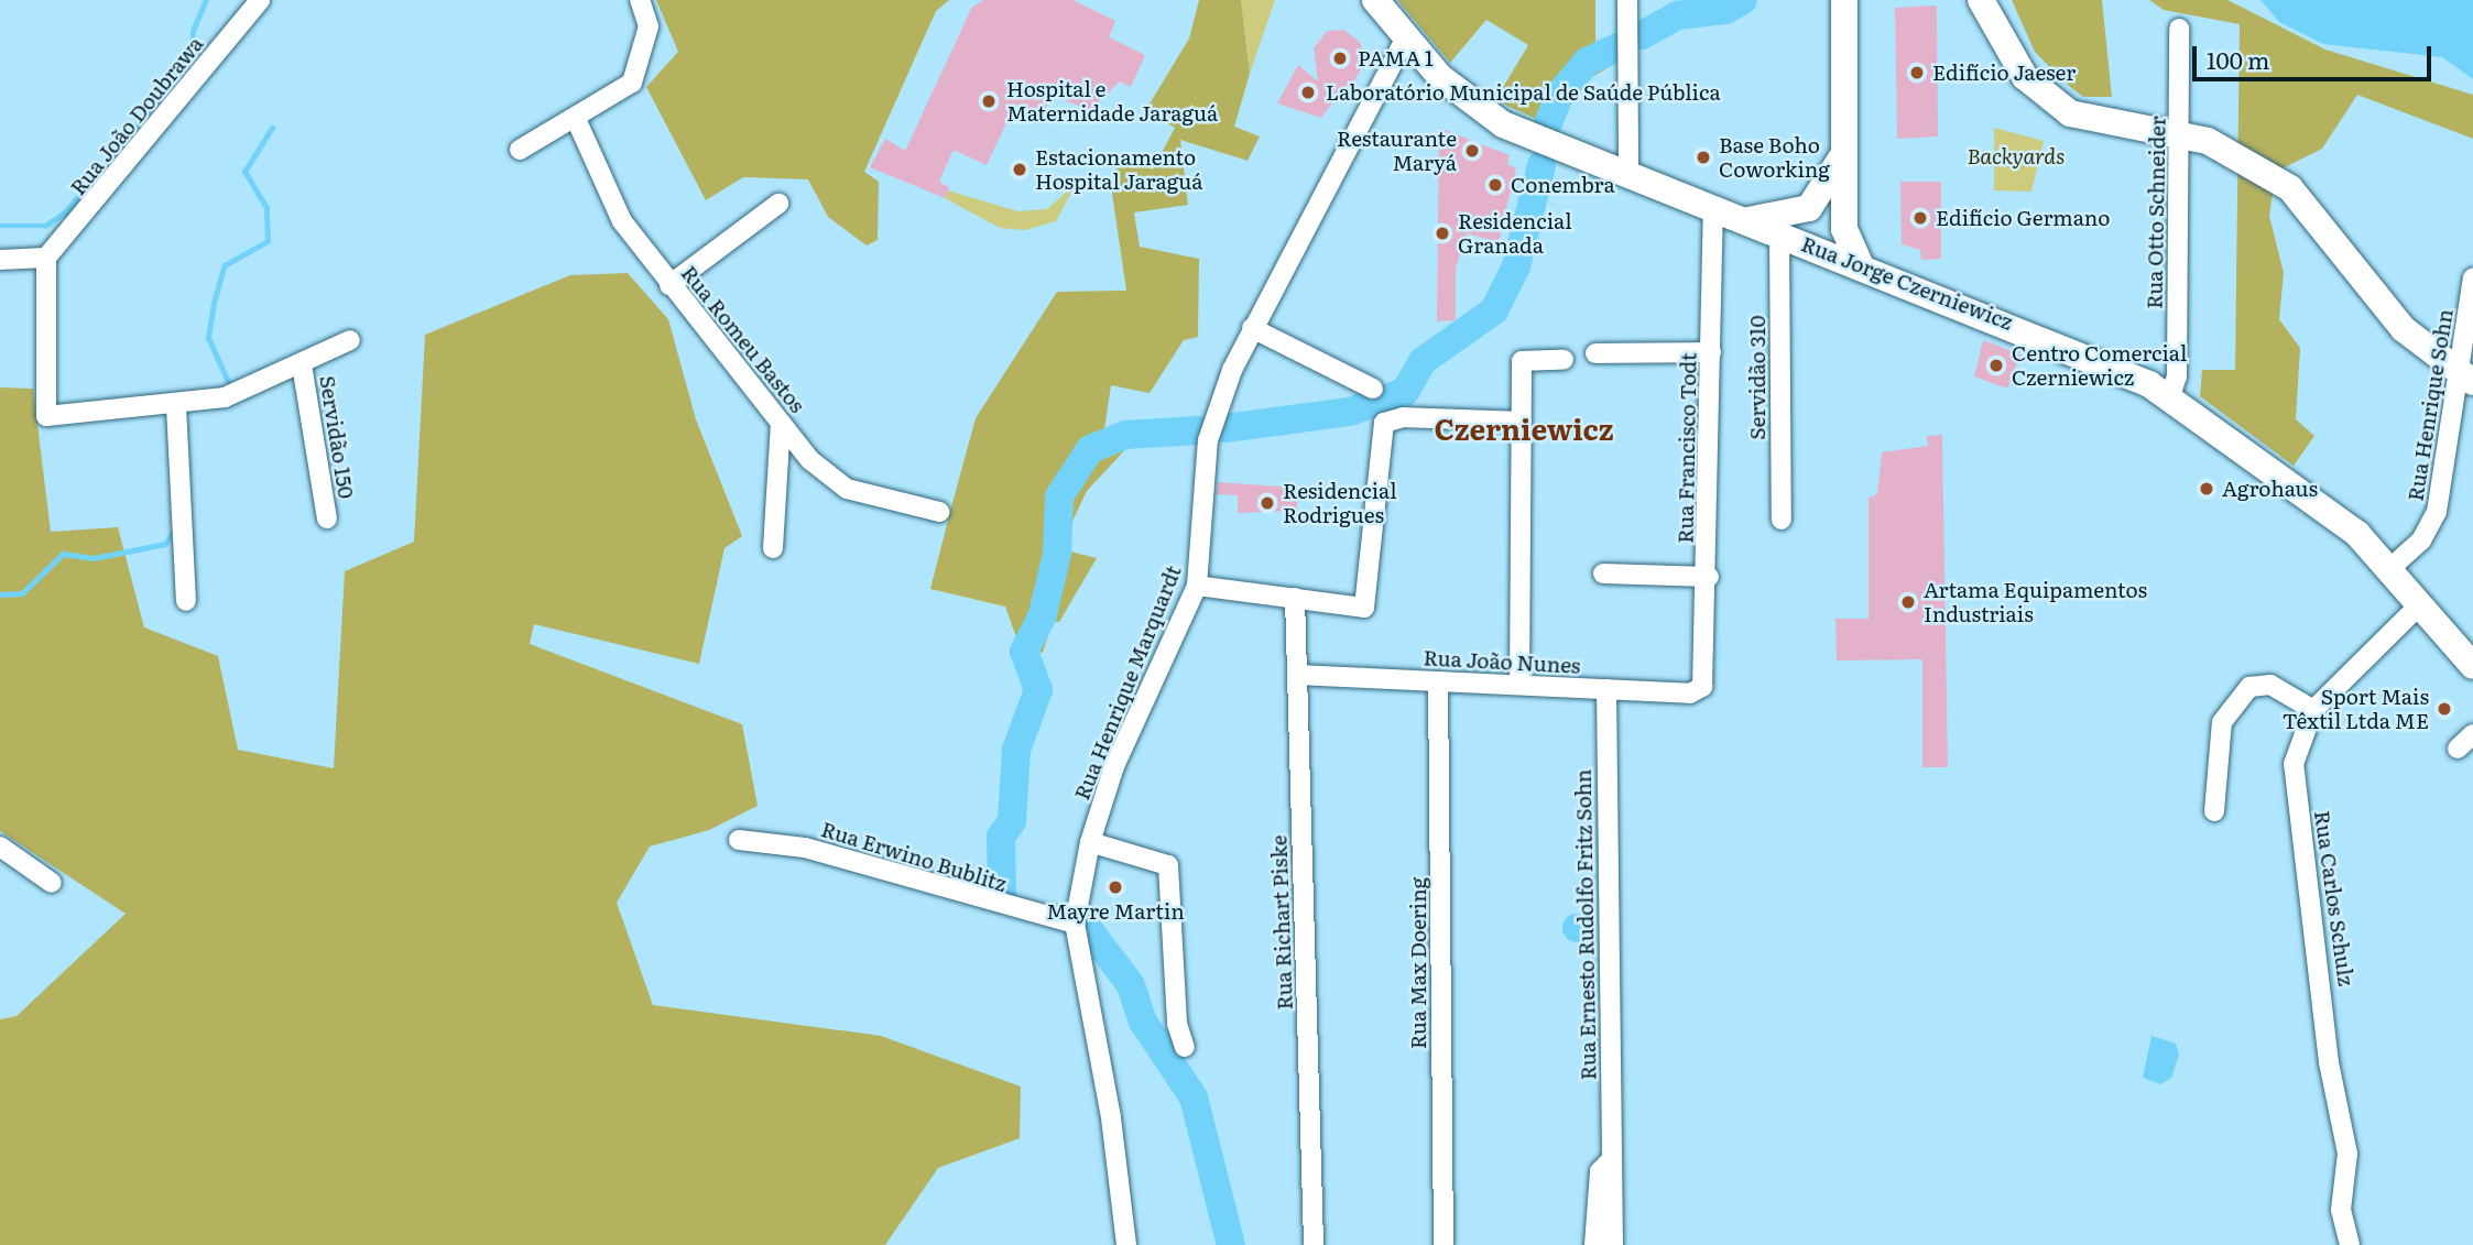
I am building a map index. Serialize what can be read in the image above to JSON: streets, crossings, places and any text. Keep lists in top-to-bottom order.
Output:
{
  "streets": {
    "main road": ["Rua Jorge Czerniewicz"],
    "street": [
      "Rua João Doubrawa",
      "Rua Otto Schneider",
      "Rua Romeu Bastos",
      "Servidão 310",
      "Rua Henrique Sohn",
      "Servidão 150",
      "Rua Francisco Todt",
      "Rua João Nunes",
      "Rua Henrique Marquardt",
      "Rua Erwino Bublitz",
      "Rua Carlos Schulz",
      "Rua Richart Piske",
      "Rua Ernesto Rudolfo Fritz Sohn",
      "Rua Max Doering"
    ]
  },
  "crossings": [
    ["Rua Otto Schneider", "Rua Jorge Czerniewicz"],
    ["Rua Jorge Czerniewicz", "Servidão 310"],
    ["Rua Jorge Czerniewicz", "Rua Henrique Sohn"],
    ["Rua Jorge Czerniewicz", "Rua Francisco Todt"],
    ["Rua Jorge Czerniewicz", "Rua Henrique Marquardt"],
    ["Rua Jorge Czerniewicz", "Rua Carlos Schulz"],
    ["Rua Francisco Todt", "Rua João Nunes"],
    ["Rua João Nunes", "Rua Richart Piske"],
    ["Rua João Nunes", "Rua Ernesto Rudolfo Fritz Sohn"],
    ["Rua João Nunes", "Rua Max Doering"],
    ["Rua Henrique Marquardt", "Rua Erwino Bublitz"]
  ],
  "districts": ["Czerniewicz"],
  "parks": ["Backyards"],
  "places": [
    "PAMA 1",
    "Edifício Jaeser",
    "Laboratório Municipal de Saúde Pública",
    "Hospital e Maternidade Jaraguá",
    "Restaurante Maryá",
    "Base Boho Coworking",
    "Estacionamento Hospital Jaraguá",
    "Conembra",
    "Edifício Germano",
    "Residencial Granada",
    "Centro Comercial Czerniewicz",
    "Agrohaus",
    "Residencial Rodrigues",
    "Artama Equipamentos Industriais",
    "Sport Mais Têxtil Ltda ME",
    "Mayre Martin"
  ],
  "scale_bar": "100 m"
}
